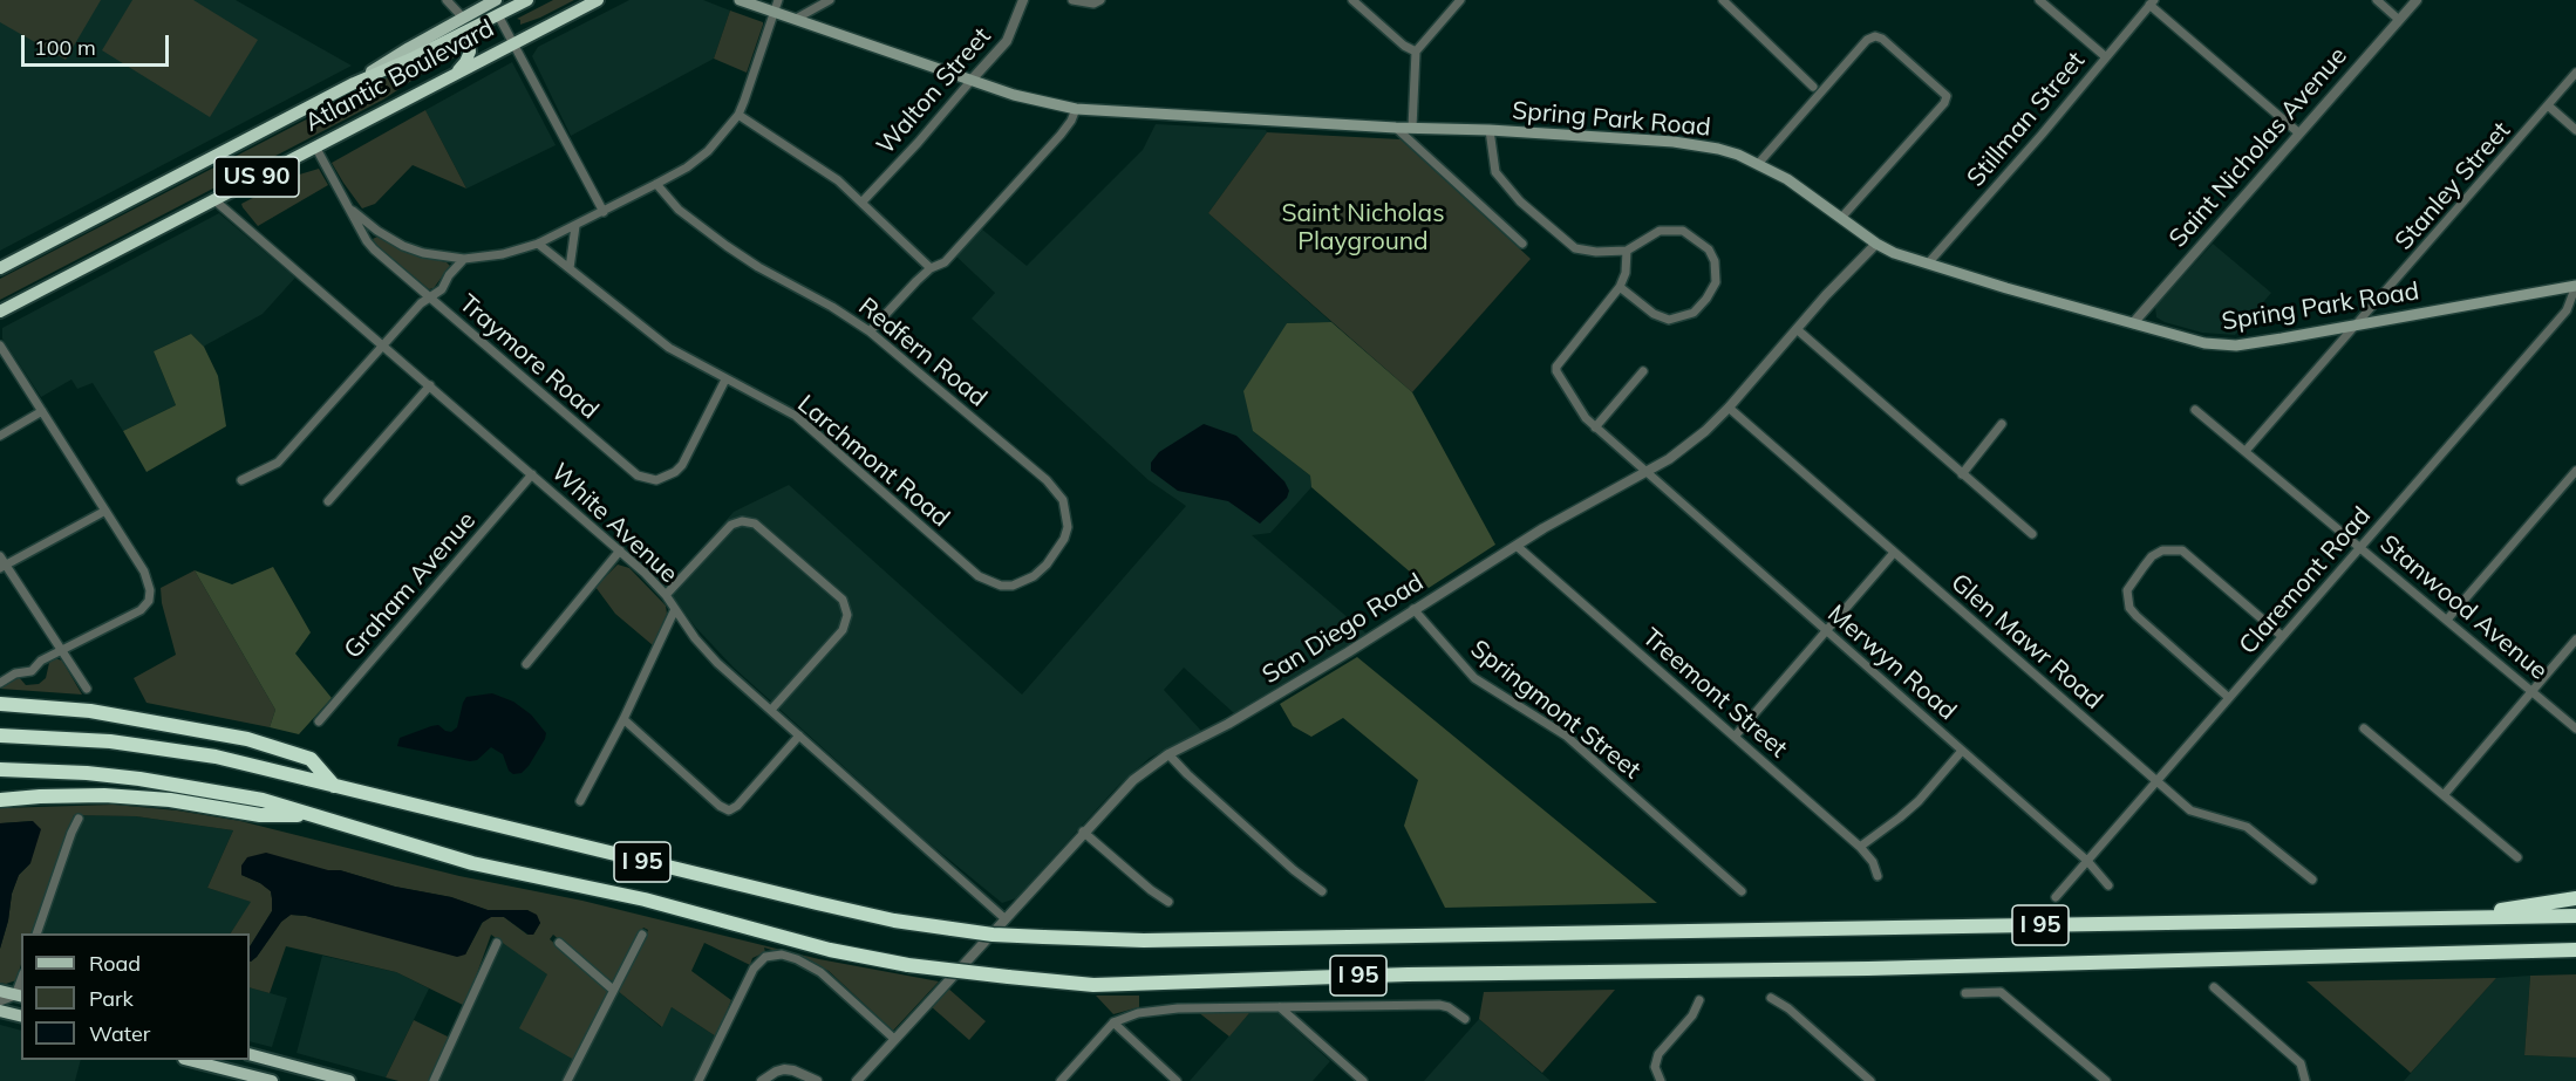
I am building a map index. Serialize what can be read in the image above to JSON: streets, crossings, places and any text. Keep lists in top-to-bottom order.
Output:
{
  "streets": {
    "highway": ["Atlantic Boulevard", "US 90", "I 95"],
    "main road": ["Spring Park Road"],
    "street": [
      "Walton Street",
      "Stillman Street",
      "Saint Nicholas Avenue",
      "Stanley Street",
      "Redfern Road",
      "Traymore Road",
      "Larchmont Road",
      "White Avenue",
      "Claremont Road",
      "Graham Avenue",
      "Stanwood Avenue",
      "San Diego Road",
      "Glen Mawr Road",
      "Merwyn Road",
      "Treemont Street",
      "Springmont Street"
    ]
  },
  "crossings": [
    ["Atlantic Boulevard", "US 90"],
    ["Atlantic Boulevard", "Traymore Road"],
    ["Atlantic Boulevard", "White Avenue"],
    ["Walton Street", "Spring Park Road"],
    ["Spring Park Road", "Stillman Street"],
    ["Spring Park Road", "Saint Nicholas Avenue"],
    ["Spring Park Road", "Stanley Street"],
    ["Spring Park Road", "Claremont Road"],
    ["Spring Park Road", "San Diego Road"],
    ["Stanley Street", "Stanwood Avenue"],
    ["Redfern Road", "Larchmont Road"],
    ["Traymore Road", "Larchmont Road"],
    ["White Avenue", "Graham Avenue"],
    ["White Avenue", "San Diego Road"],
    ["Claremont Road", "Stanwood Avenue"],
    ["Claremont Road", "Glen Mawr Road"],
    ["Claremont Road", "Merwyn Road"],
    ["San Diego Road", "Glen Mawr Road"],
    ["San Diego Road", "Merwyn Road"],
    ["San Diego Road", "Treemont Street"],
    ["San Diego Road", "Springmont Street"]
  ],
  "parks": ["Saint Nicholas Playground"],
  "legend": ["Road", "Park", "Water"],
  "scale_bar": "100 m"
}
